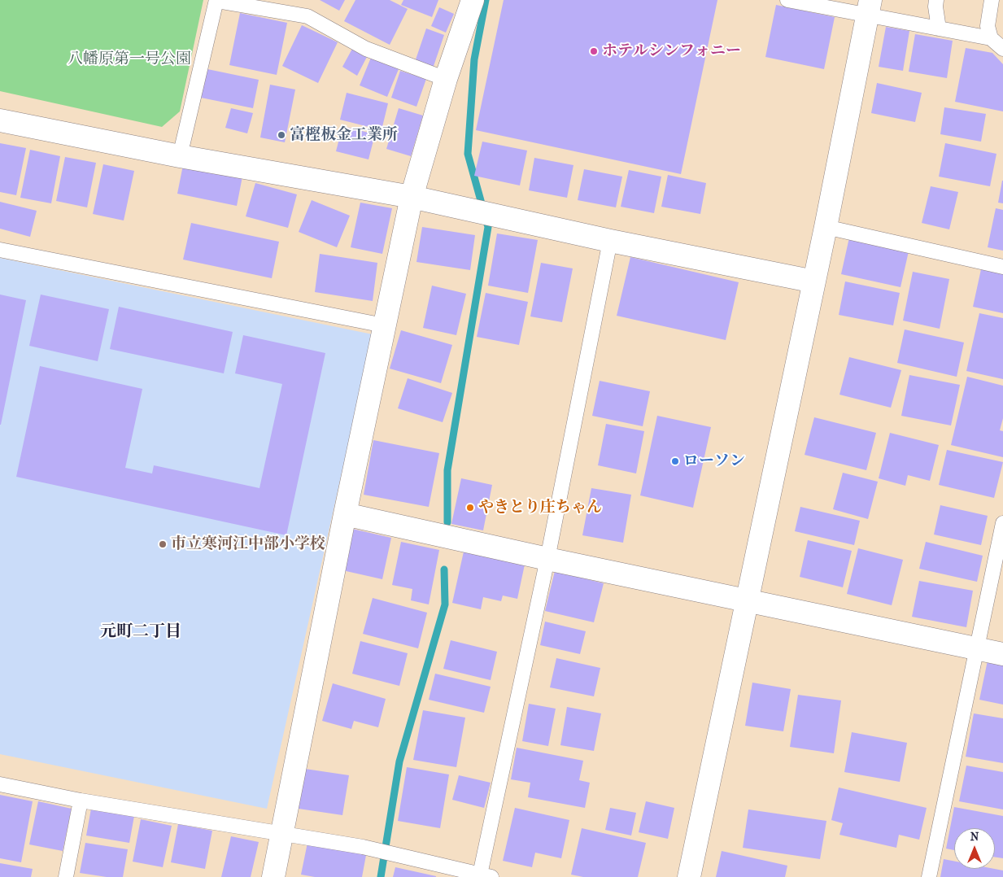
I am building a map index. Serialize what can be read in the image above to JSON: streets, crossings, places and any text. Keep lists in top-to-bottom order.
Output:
{
  "districts": ["元町二丁目"],
  "parks": ["八幡原第一号公園"],
  "places": [
    "ホテルシンフォニー",
    "富樫板金工業所",
    "ローソン",
    "やきとり庄ちゃん",
    "市立寒河江中部小学校"
  ],
  "north": "top"
}
